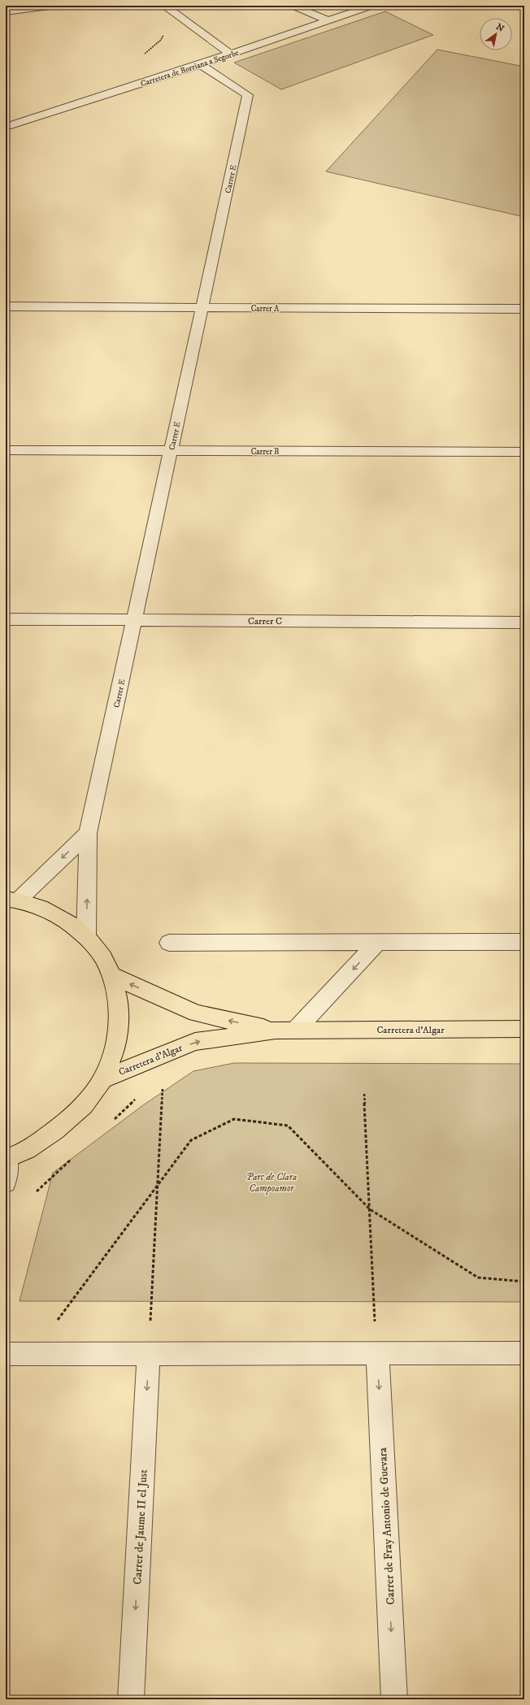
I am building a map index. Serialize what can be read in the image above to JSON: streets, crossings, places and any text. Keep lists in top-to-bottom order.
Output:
{
  "streets": {
    "main road": ["Carretera d'Algar"],
    "street": [
      "Carretera de Borriana a Segorbe",
      "Carrer E",
      "Carrer A",
      "Carrer B",
      "Carrer C",
      "Carrer de Fray Antonio de Guevara",
      "Carrer de Jaume II el Just"
    ]
  },
  "crossings": [
    ["Carretera de Borriana a Segorbe", "Carrer E"],
    ["Carrer E", "Carrer A"],
    ["Carrer E", "Carrer B"],
    ["Carrer E", "Carrer C"]
  ],
  "one_way": ["Carrer de Fray Antonio de Guevara", "Carrer de Jaume II el Just"],
  "parks": ["Parc de Clara Campoamor"],
  "north": "top right"
}
